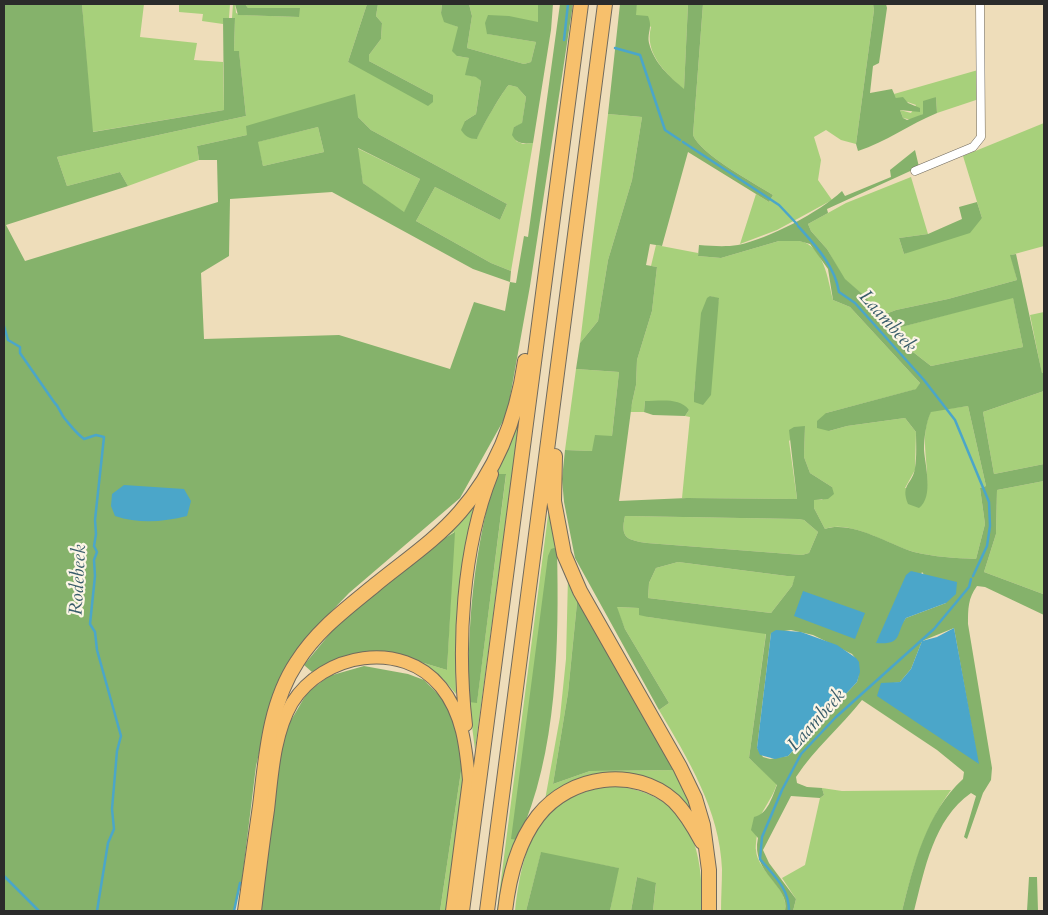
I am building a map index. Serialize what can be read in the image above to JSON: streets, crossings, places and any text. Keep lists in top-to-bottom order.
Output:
{
  "water": ["Laambeek", "Rodebeek"]
}
